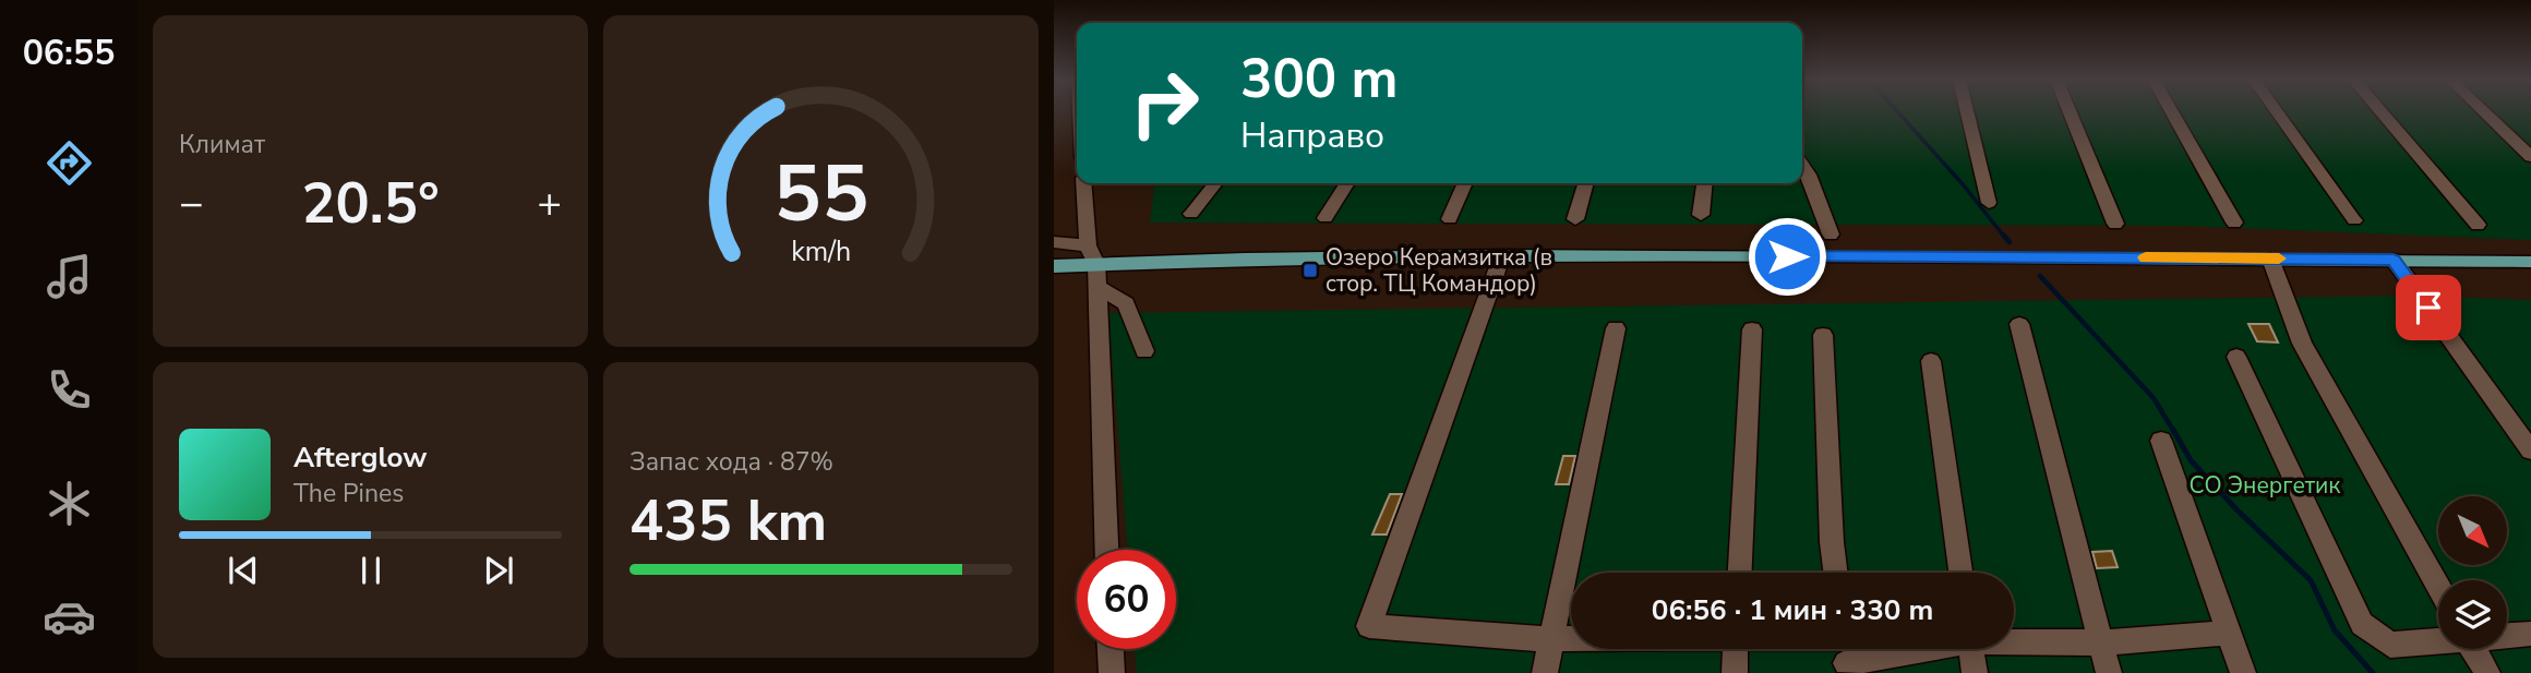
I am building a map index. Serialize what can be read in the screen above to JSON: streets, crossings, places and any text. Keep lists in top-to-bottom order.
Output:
{
  "parks": ["СО Энергетик"],
  "places": {
    "transit": ["Озеро Керамзитка (в стор. ТЦ Командор)"]
  },
  "north": "bottom right",
  "page": {
    "tabs": "06:55",
    "tile": [
      "Климат",
      ["Запас хода · 87%", "435 km"]
    ],
    "turn": ["300 m", "Направо"],
    "heat": ["−", "20.5°", "+"],
    "song": ["Afterglow", "The Pines"],
    "limit": "60",
    "trip": "06:56 · 1 мин · 330 m",
    "gauge": ["55", "km/h"]
  }
}
